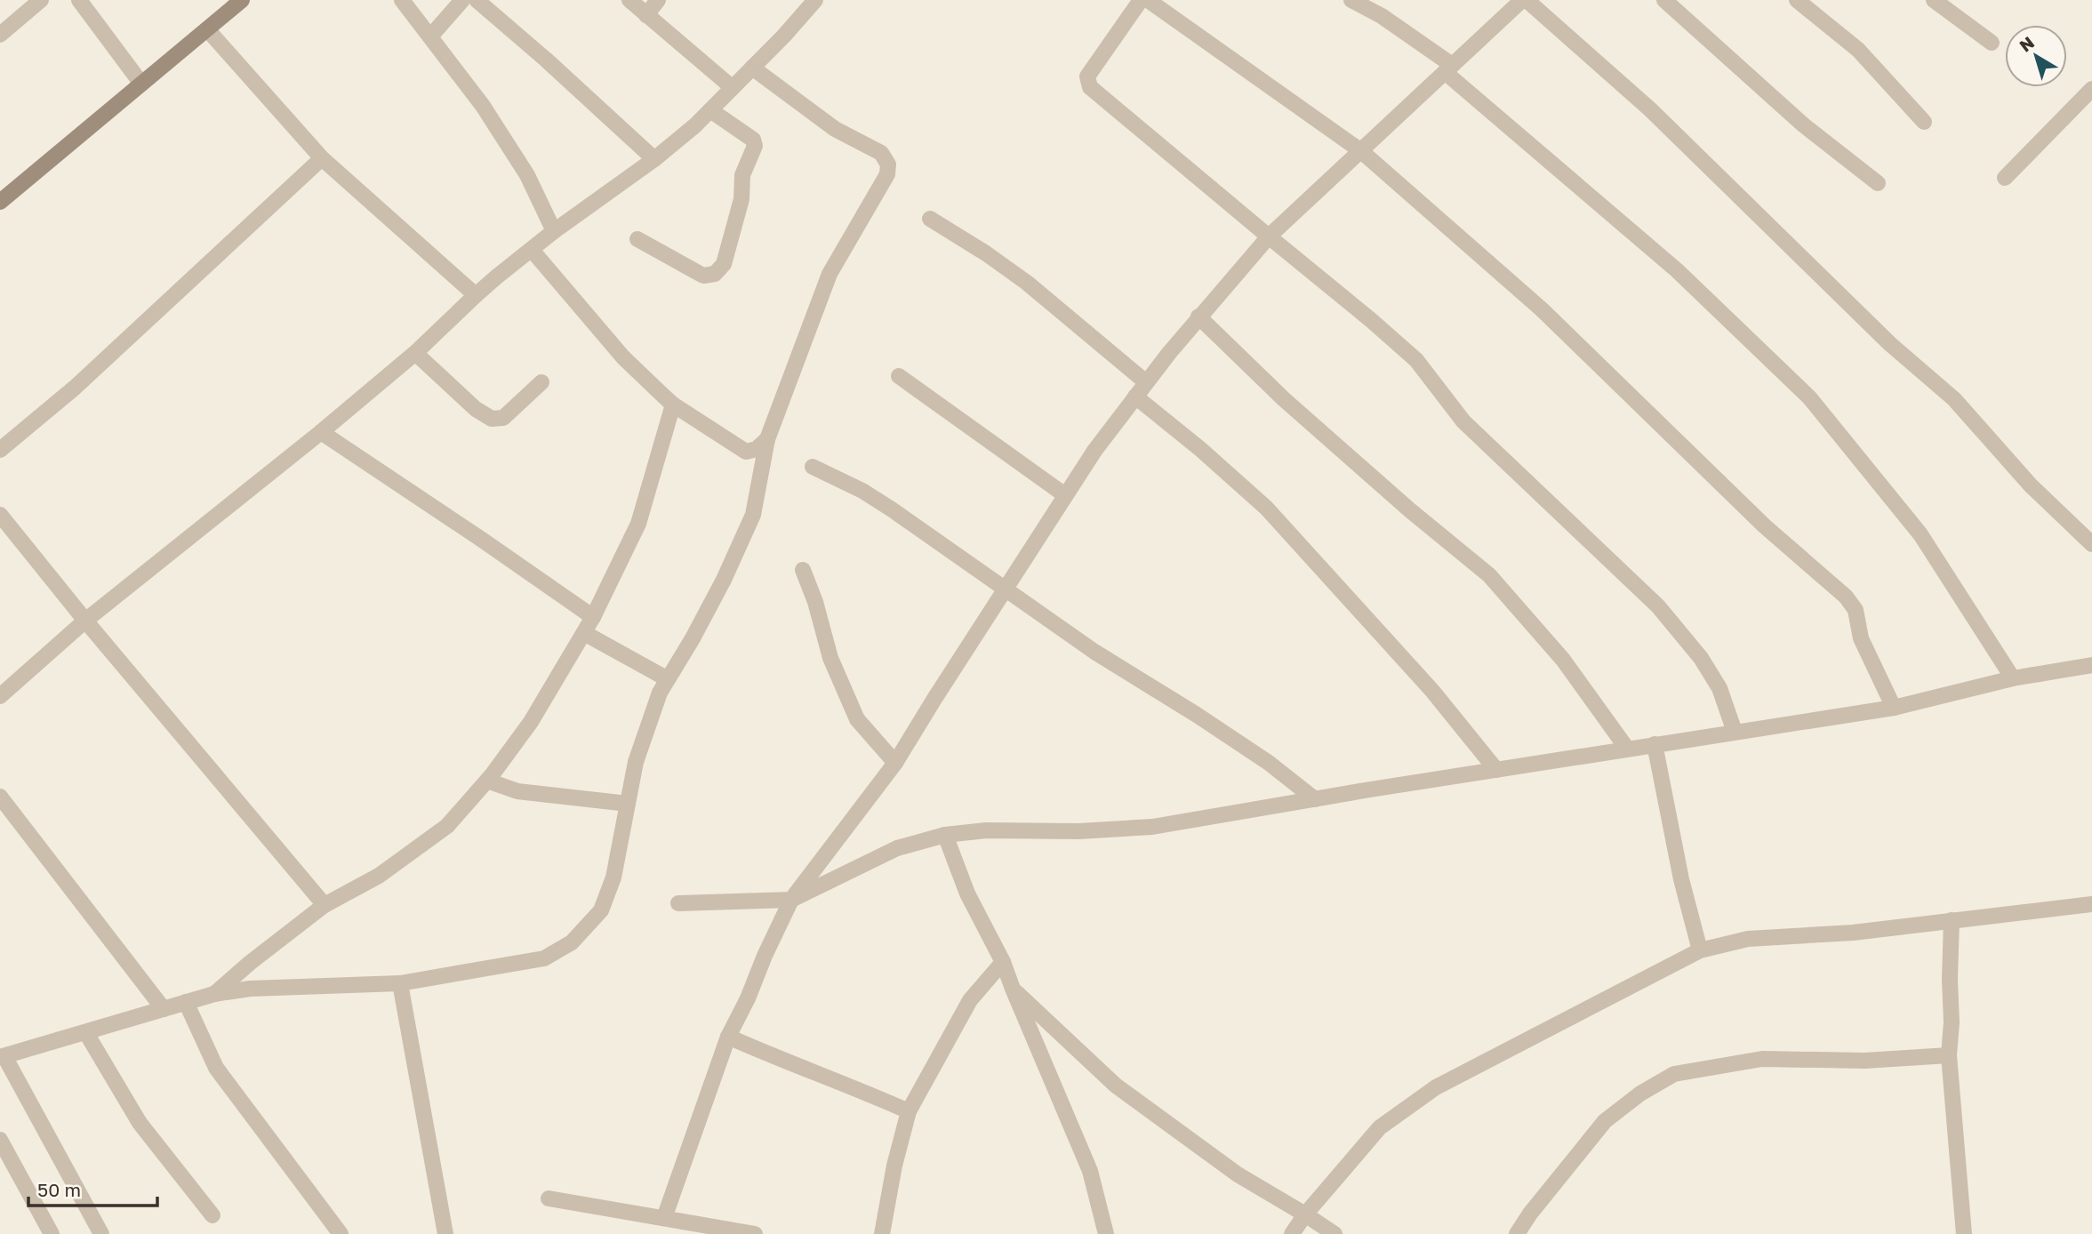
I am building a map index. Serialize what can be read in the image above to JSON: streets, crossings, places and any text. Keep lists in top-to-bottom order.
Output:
{
  "scale_bar": "50 m",
  "north": "top left"
}
